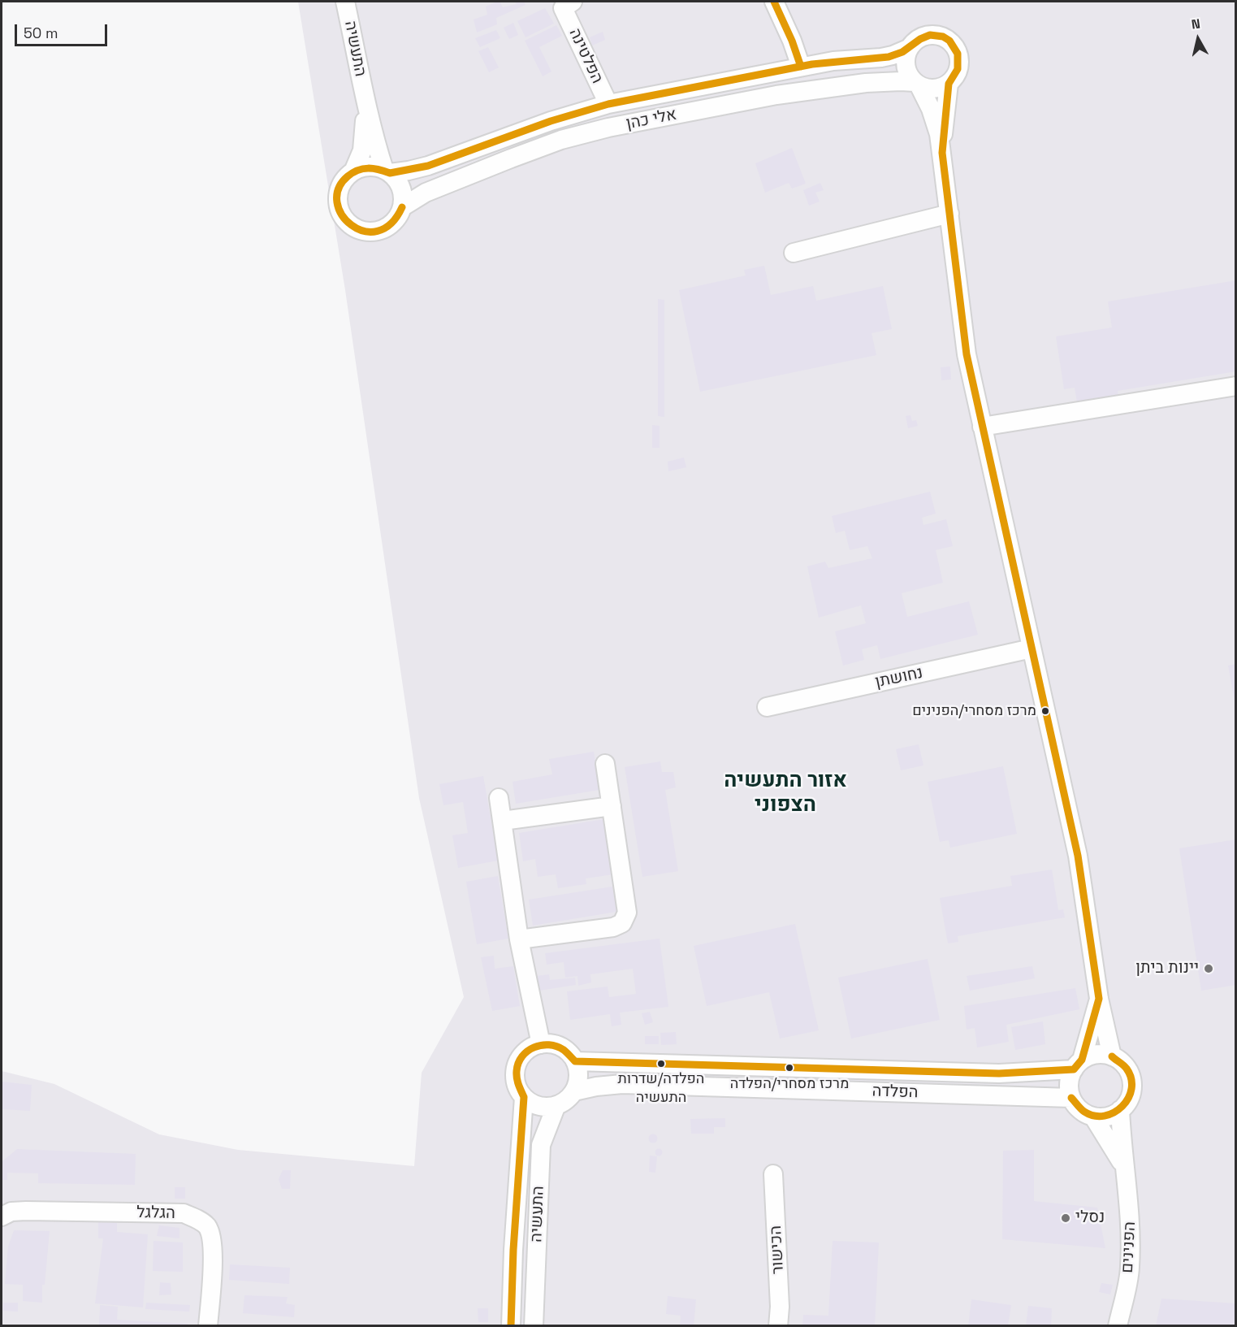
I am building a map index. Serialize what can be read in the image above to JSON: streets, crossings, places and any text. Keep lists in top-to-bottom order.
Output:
{
  "streets": {
    "street": [
      "התעשיה",
      "הפלטינה",
      "אלי כהן",
      "נחושתן",
      "הפלדה",
      "הגלגל",
      "הפנינים",
      "הכישור"
    ]
  },
  "crossings": [
    ["התעשיה", "אלי כהן"],
    ["התעשיה", "הפלדה"],
    ["הפלטינה", "אלי כהן"],
    ["הפלדה", "הפנינים"]
  ],
  "districts": ["אזור התעשיה הצפוני"],
  "places": [
    "מרכז מסחרי/הפנינים",
    "יינות ביתן",
    "הפלדה/שדרות התעשיה",
    "מרכז מסחרי/הפלדה",
    "נסלי"
  ],
  "scale_bar": "50 m",
  "north": "top"
}
